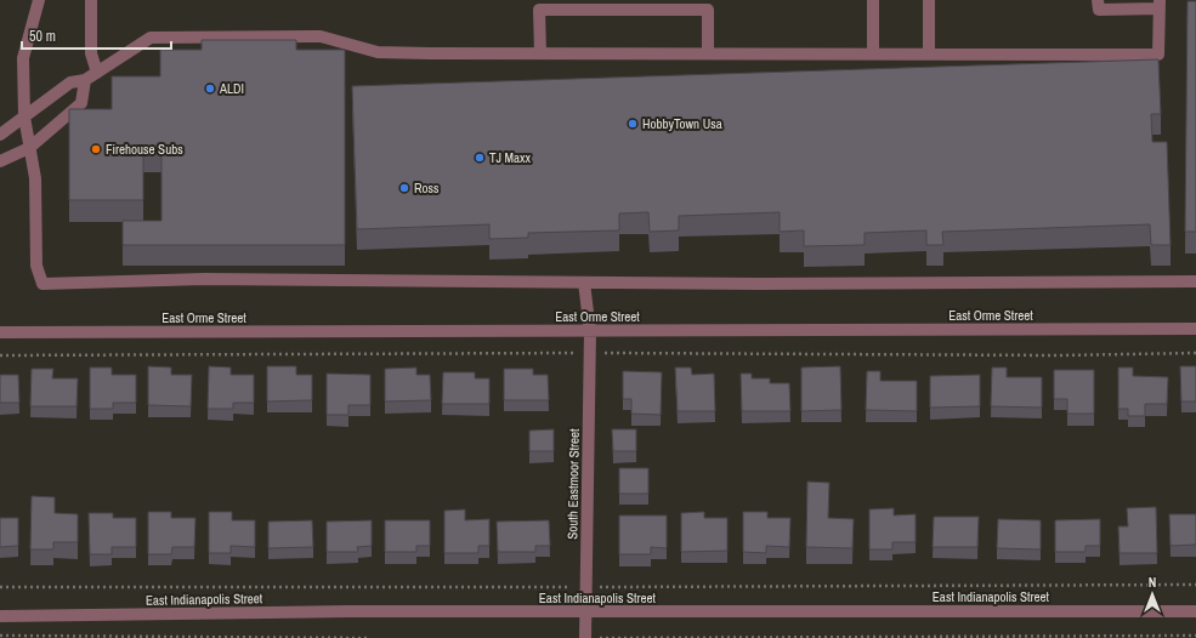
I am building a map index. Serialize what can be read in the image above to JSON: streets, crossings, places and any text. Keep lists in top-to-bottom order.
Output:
{
  "streets": {
    "street": ["East Orme Street", "South Eastmoor Street", "East Indianapolis Street"]
  },
  "crossings": [
    ["East Orme Street", "South Eastmoor Street"],
    ["South Eastmoor Street", "East Indianapolis Street"]
  ],
  "places": [
    "ALDI",
    "HobbyTown Usa",
    "Firehouse Subs",
    "TJ Maxx",
    "Ross"
  ],
  "scale_bar": "50 m",
  "north": "top"
}
